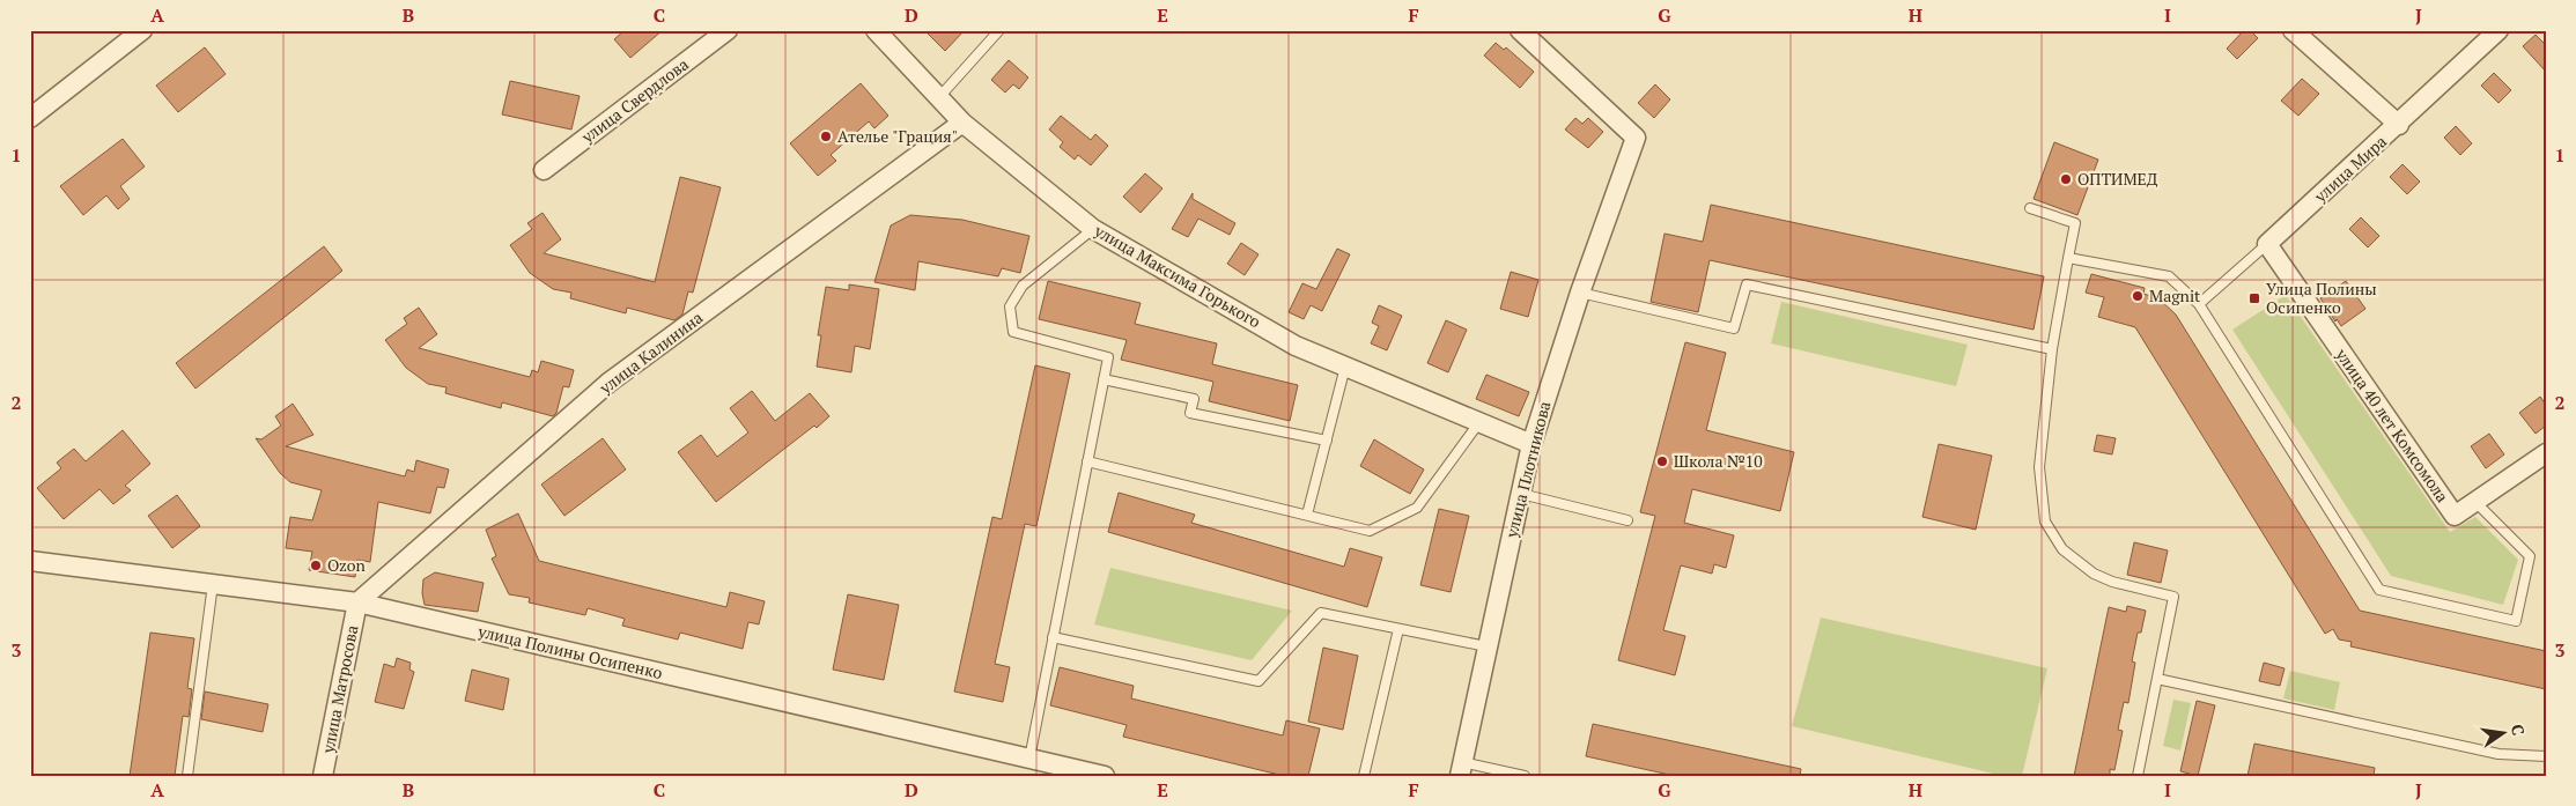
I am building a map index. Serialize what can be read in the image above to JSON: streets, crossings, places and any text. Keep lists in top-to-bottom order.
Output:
{
  "streets": {
    "street": [
      "улица Свердлова",
      "улица Мира",
      "улица Максима Горького",
      "улица Калинина",
      "улица 40 лет Комсомола",
      "улица Плотникова",
      "улица Полины Осипенко",
      "улица Матросова"
    ]
  },
  "crossings": [
    ["улица Мира", "улица 40 лет Комсомола"],
    ["улица Максима Горького", "улица Калинина"],
    ["улица Максима Горького", "улица Плотникова"],
    ["улица Калинина", "улица Полины Осипенко"],
    ["улица Калинина", "улица Матросова"],
    ["улица Полины Осипенко", "улица Матросова"]
  ],
  "places": {
    "other": [
      "Ателье \"Грация\"",
      "ОПТИМЕД",
      "Magnit",
      "Школа №10",
      "Ozon"
    ],
    "transit": ["Улица Полины Осипенко"]
  },
  "north": "right",
  "grid": {
    "columns": [
      "A",
      "B",
      "C",
      "D",
      "E",
      "F",
      "G",
      "H",
      "I",
      "J"
    ],
    "rows": ["1", "2", "3"]
  }
}
